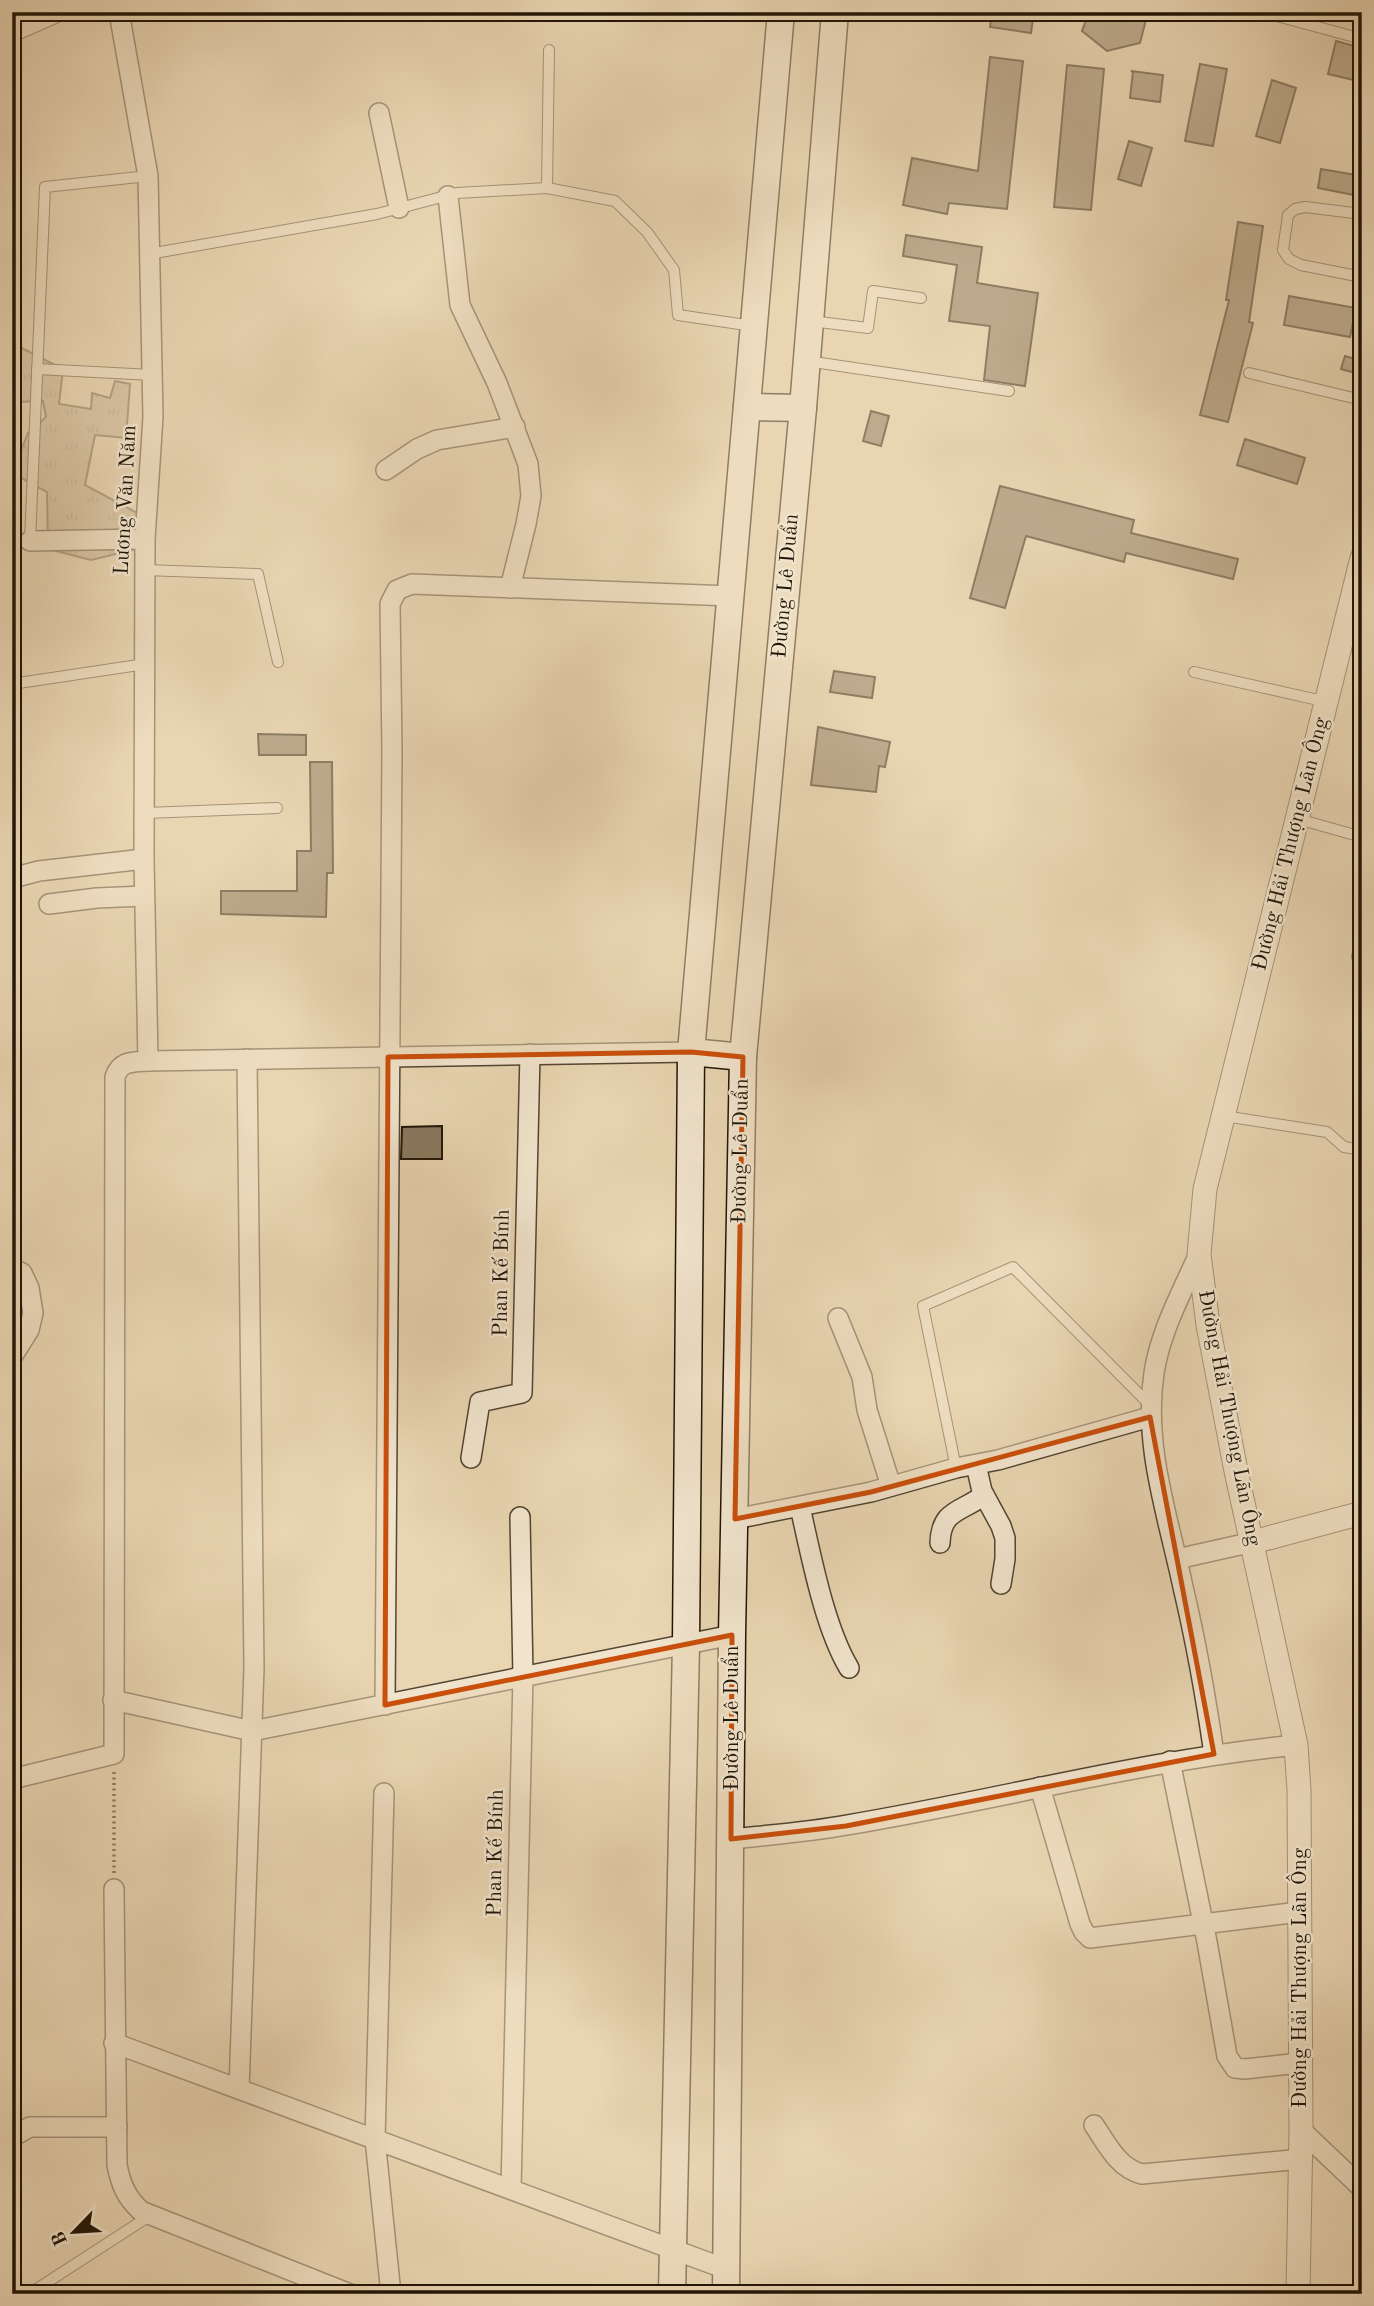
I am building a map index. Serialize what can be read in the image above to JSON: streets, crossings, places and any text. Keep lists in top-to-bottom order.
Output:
{
  "streets": {
    "main road": ["Đường Lê Duẩn"],
    "street": ["Lương Văn Năm", "Đường Hải Thượng Lãn Ông", "Phan Kế Bính"]
  },
  "north": "bottom left"
}
